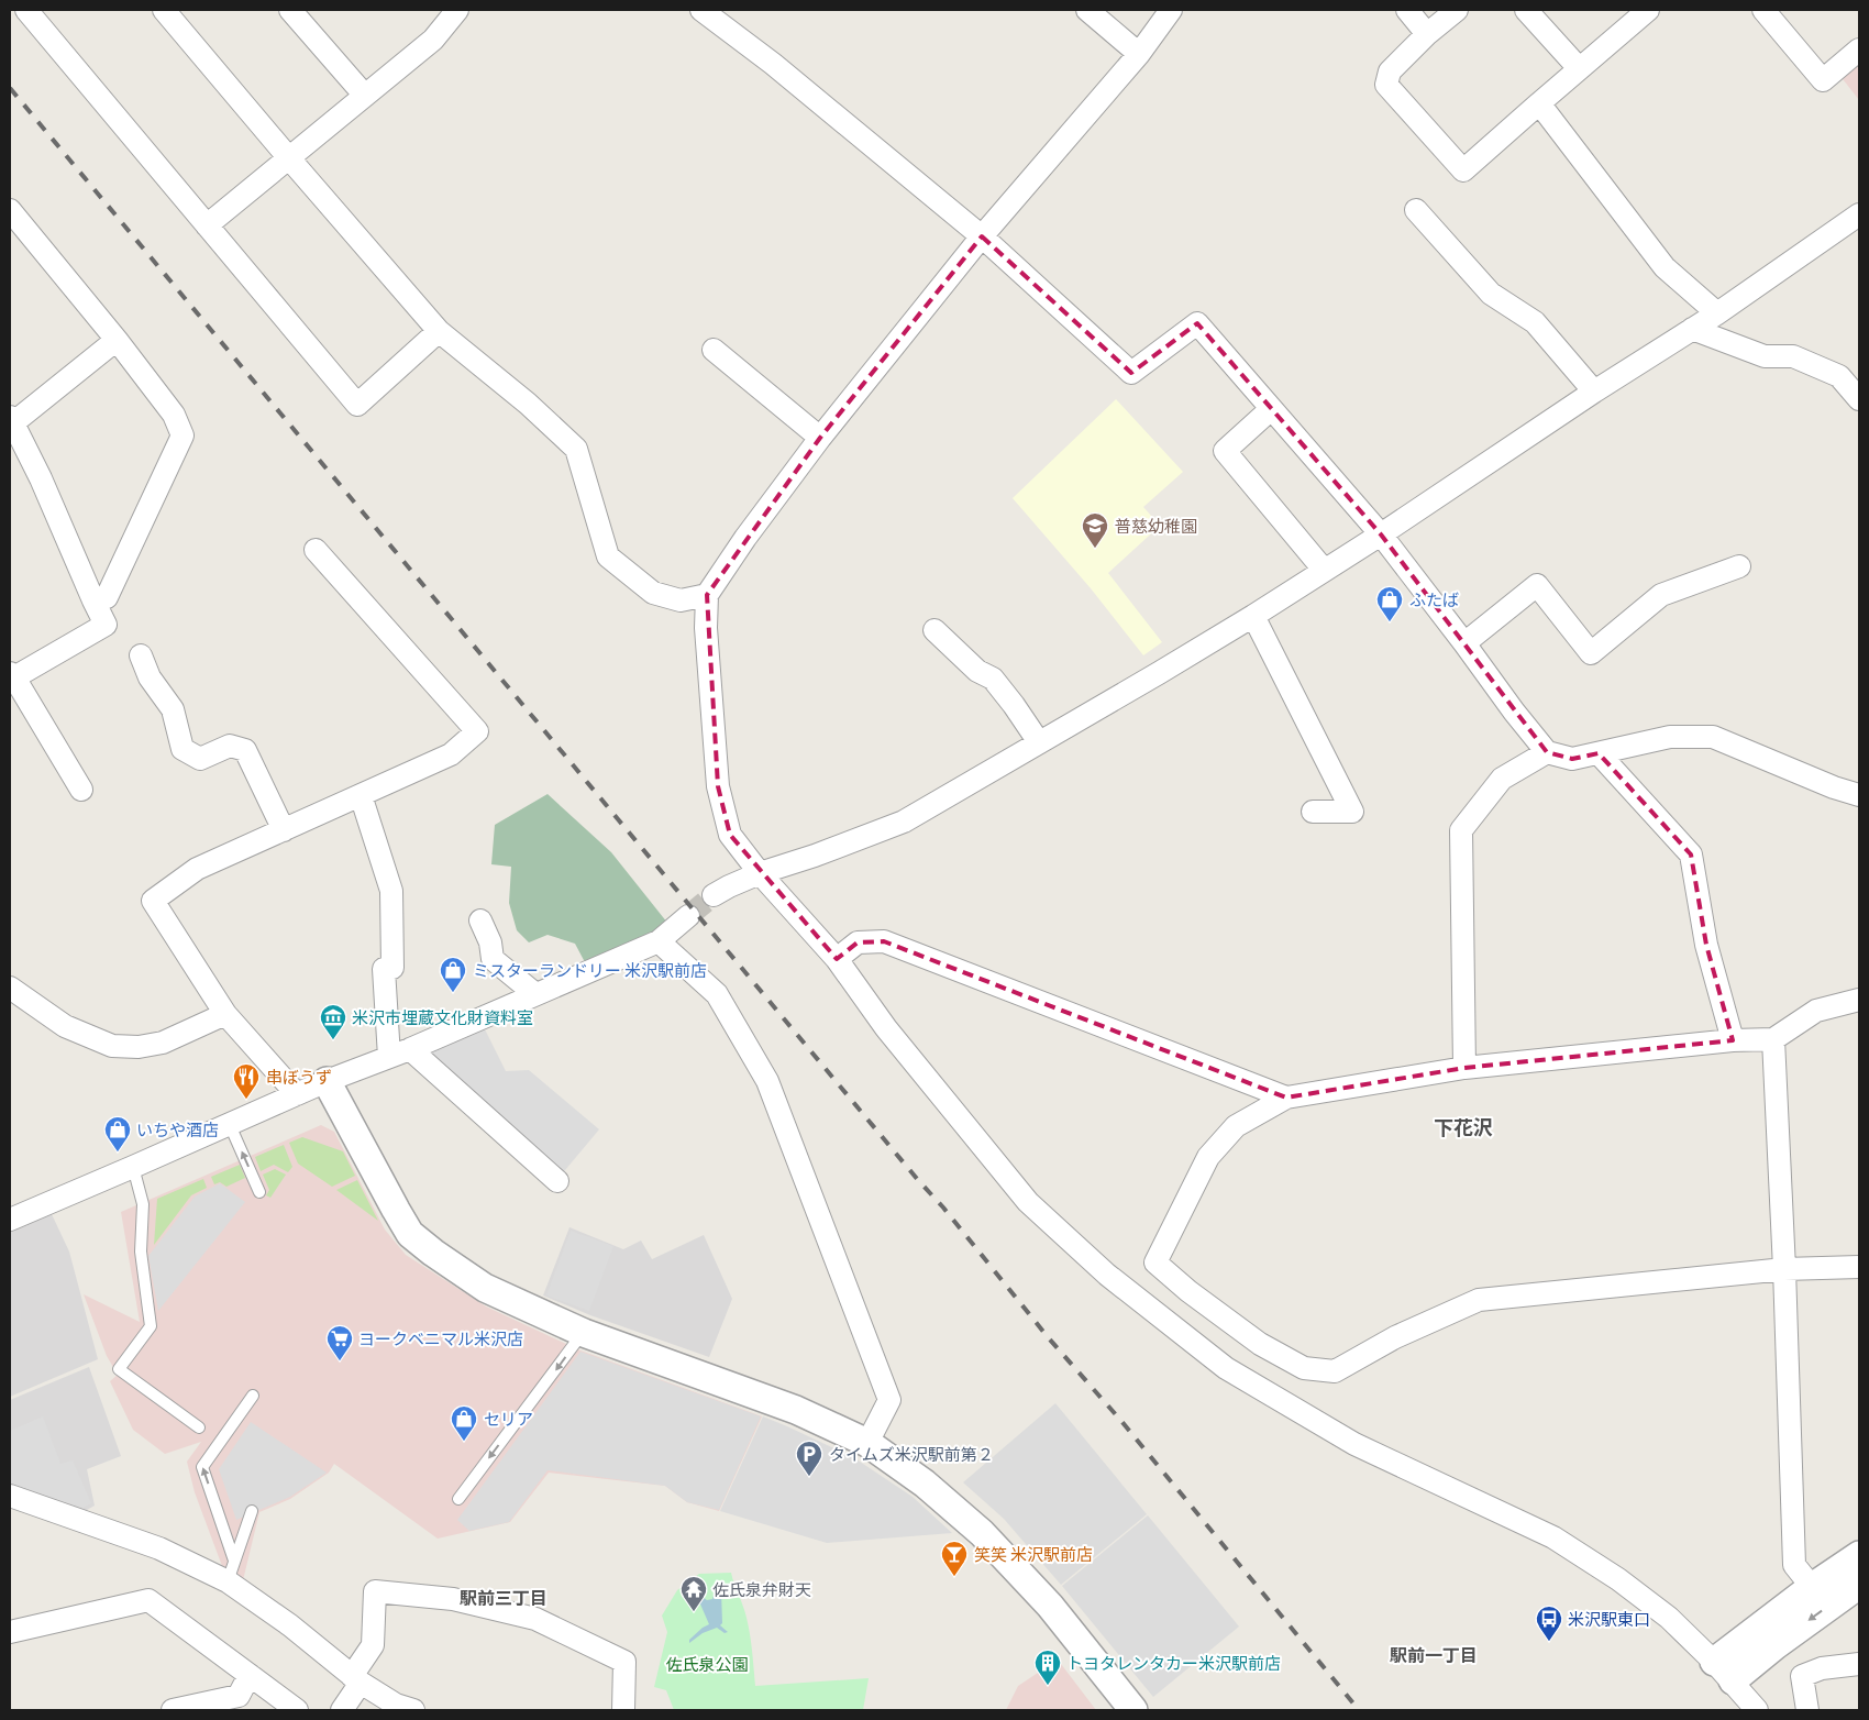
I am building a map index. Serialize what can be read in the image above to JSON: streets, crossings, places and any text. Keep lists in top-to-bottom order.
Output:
{
  "districts": ["下花沢", "駅前三丁目", "駅前一丁目"],
  "parks": ["佐氏泉公園"],
  "places": {
    "school or university": ["普慈幼稚園"],
    "shop": [
      "ふたば",
      "ミスターランドリー 米沢駅前店",
      "いちや酒店",
      "セリア"
    ],
    "museum": ["米沢市埋蔵文化財資料室"],
    "restaurant": ["串ぼうず"],
    "supermarket": ["ヨークベニマル米沢店"],
    "parking": ["タイムズ米沢駅前第２"],
    "bar": ["笑笑 米沢駅前店"],
    "temple": ["佐氏泉弁財天"],
    "bus stop": ["米沢駅東口"],
    "building": ["トヨタレンタカー米沢駅前店"]
  }
}
